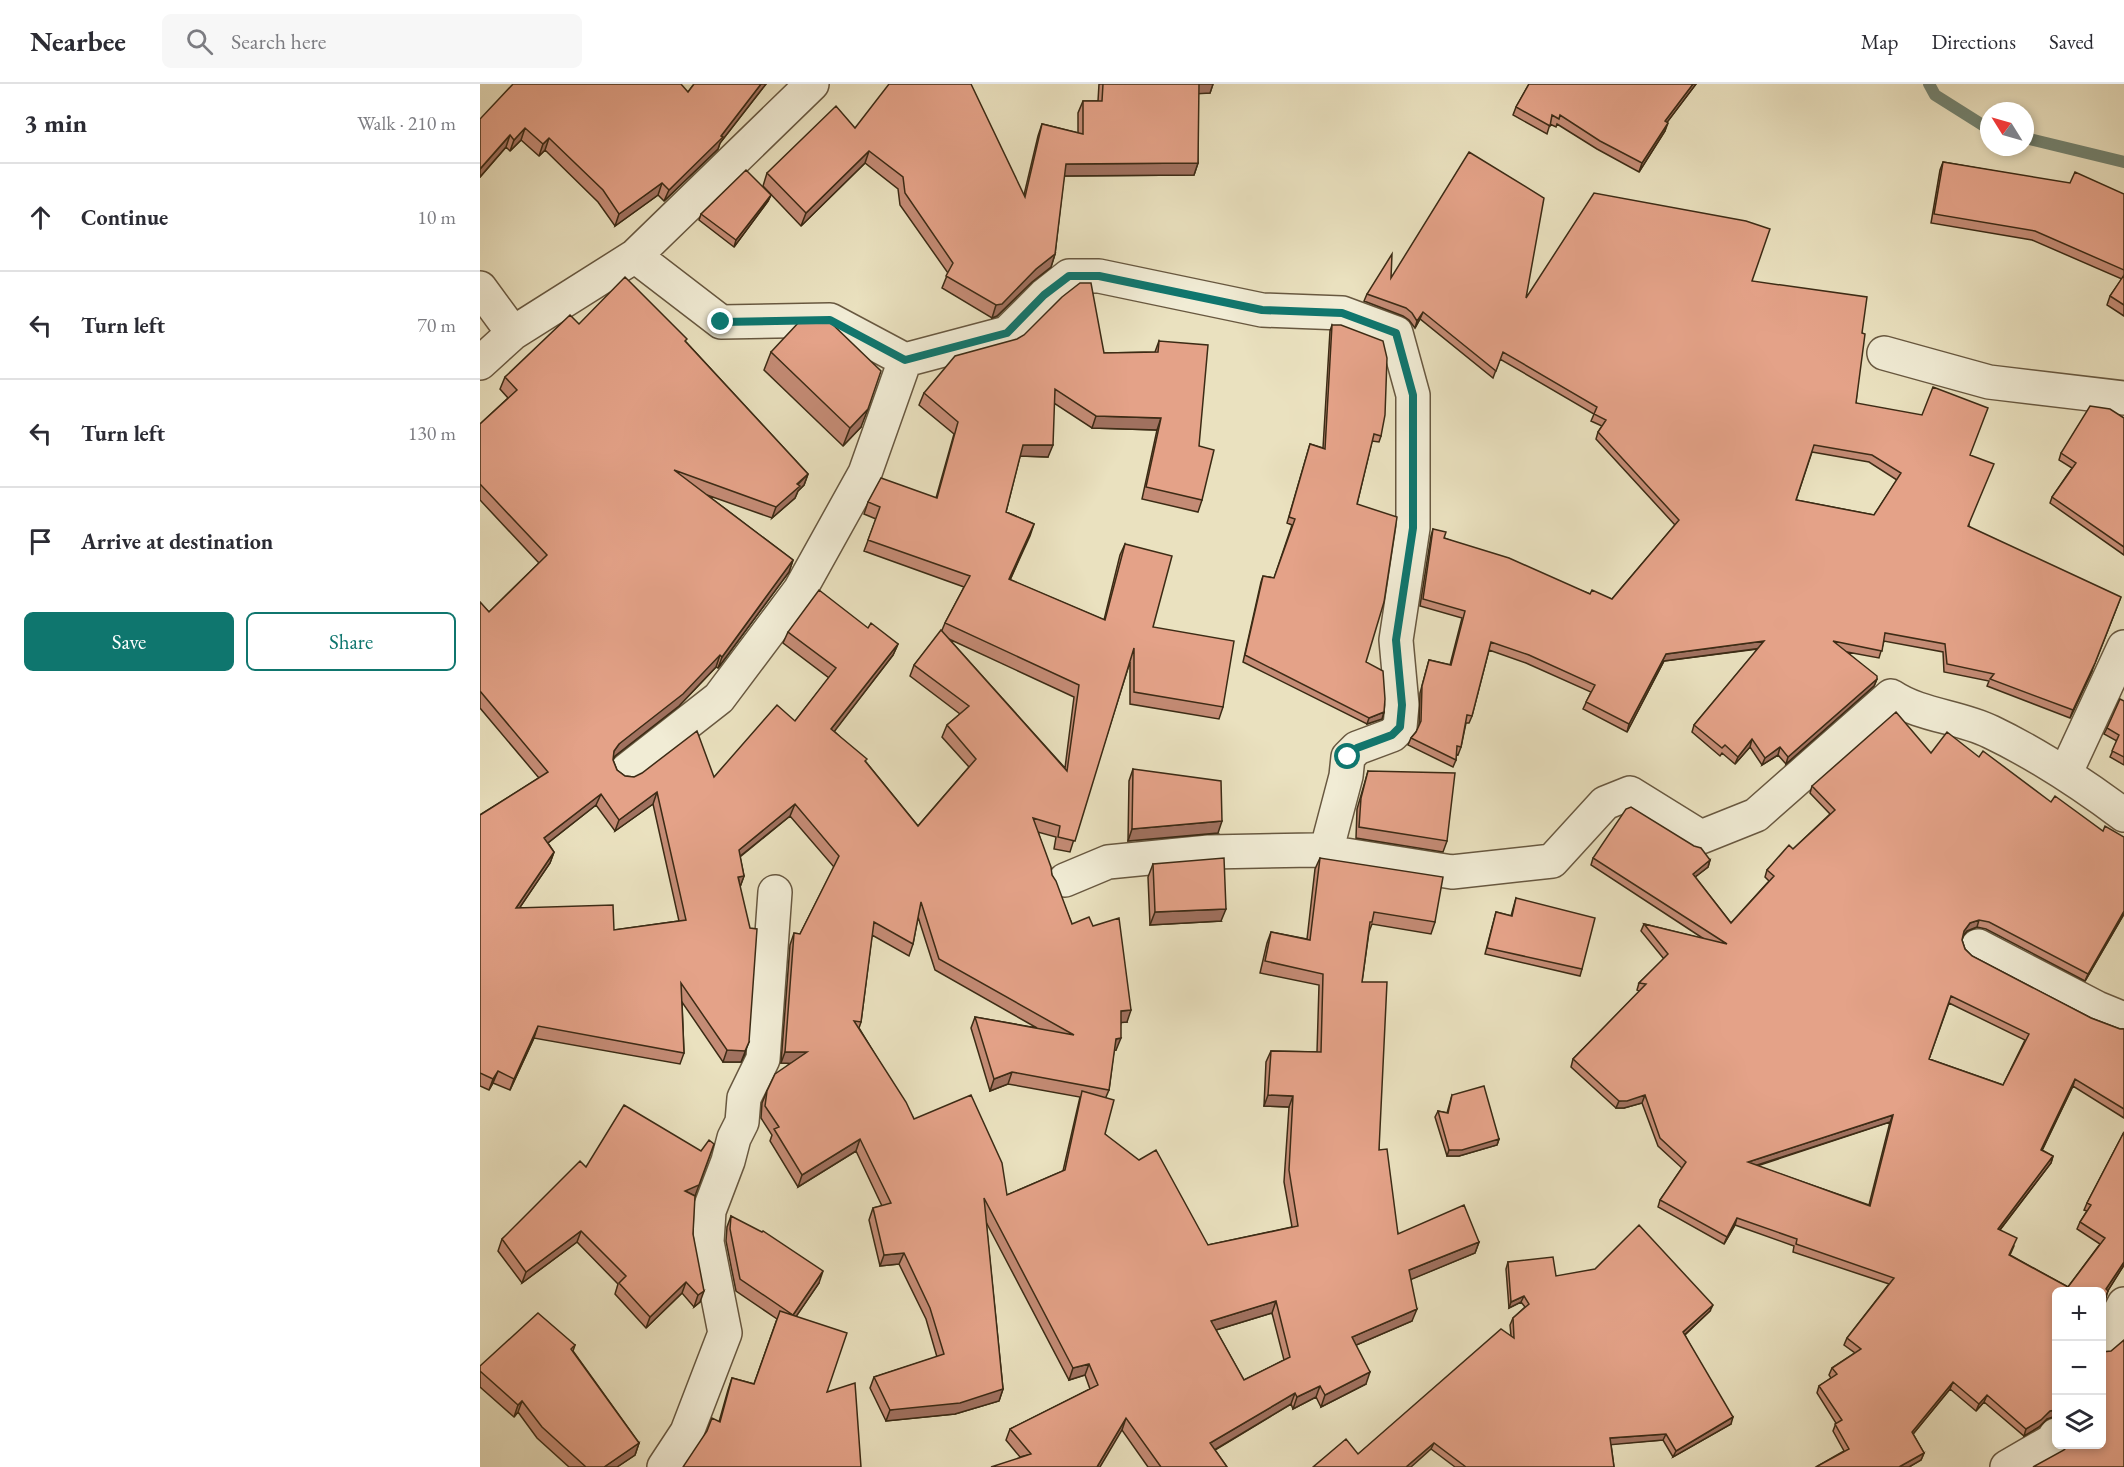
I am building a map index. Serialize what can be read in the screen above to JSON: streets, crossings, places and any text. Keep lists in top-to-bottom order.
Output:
{
  "north": "top left",
  "page": {
    "header": "Nearbee",
    "search": "Search here",
    "nav": ["Map", "Directions", "Saved"],
    "heading": ["3 min", "Walk · 210 m"],
    "list": [
      ["Continue", "10 m"],
      ["Turn left", "70 m"],
      ["Turn left", "130 m"],
      "Arrive at destination"
    ],
    "buttons": ["Save", "Share"],
    "map_buttons": ["+", "−"]
  }
}
